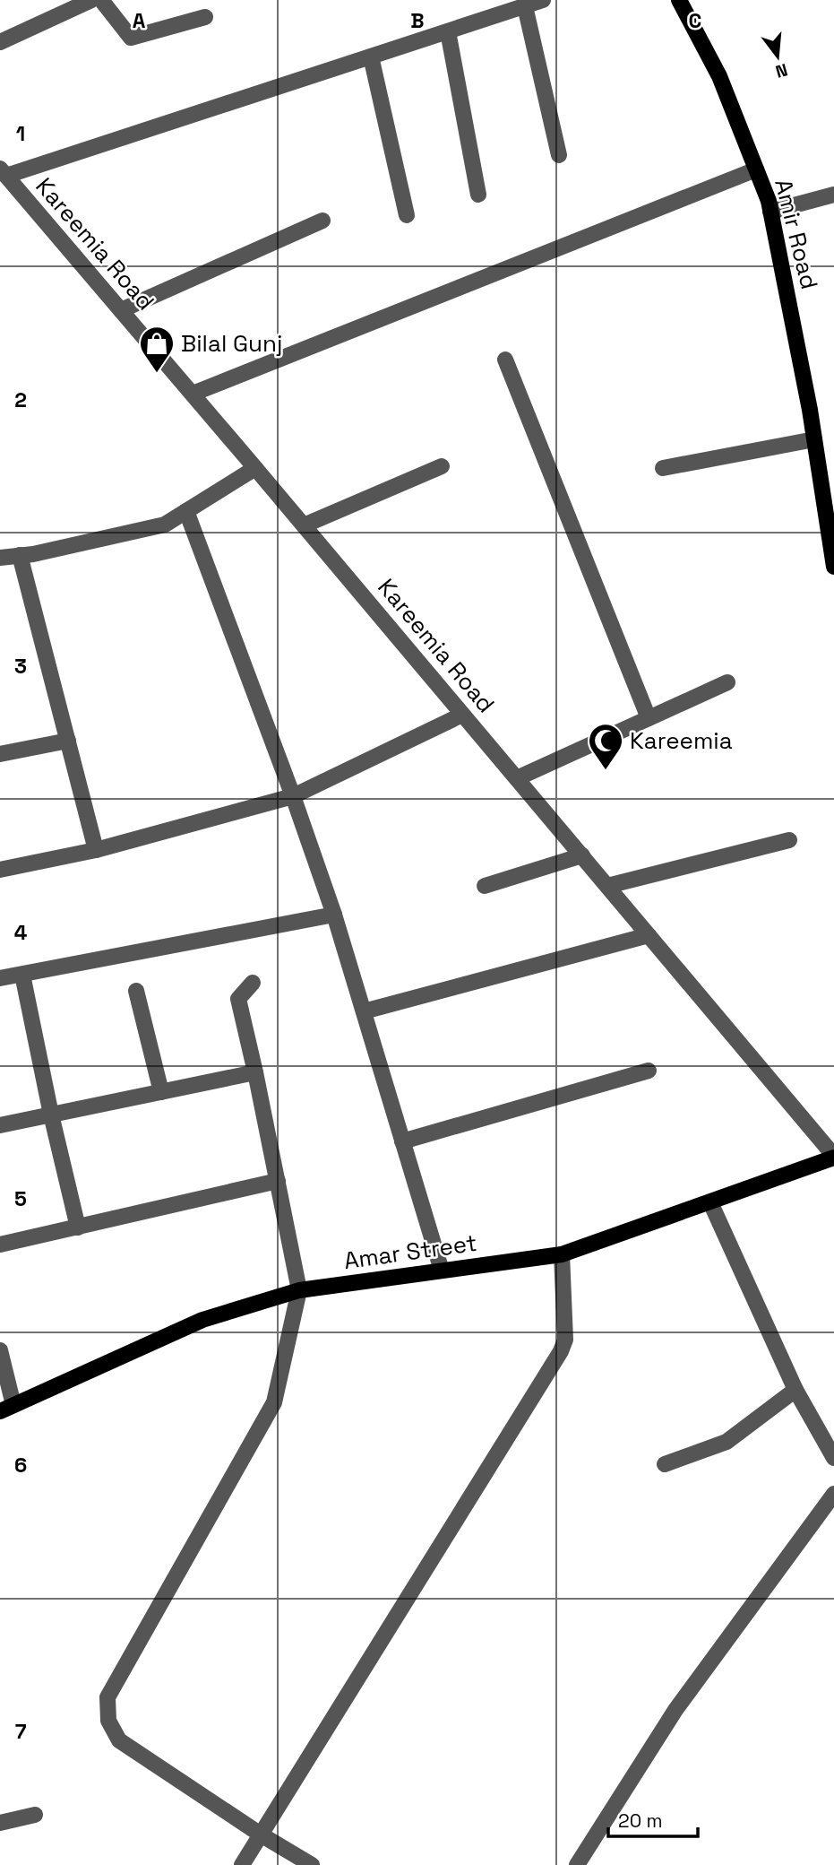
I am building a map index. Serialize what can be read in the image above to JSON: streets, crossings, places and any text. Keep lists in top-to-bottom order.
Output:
{
  "streets": {
    "main road": ["Amir Road", "Amar Street"],
    "street": ["Kareemia Road"]
  },
  "crossings": [
    ["Kareemia Road", "Amar Street"]
  ],
  "places": {
    "shop": ["Bilal Gunj"],
    "mosque": ["Kareemia"]
  },
  "scale_bar": "20 m",
  "north": "bottom",
  "grid": {
    "columns": ["A", "B", "C"],
    "rows": [
      "1",
      "2",
      "3",
      "4",
      "5",
      "6",
      "7"
    ]
  }
}
